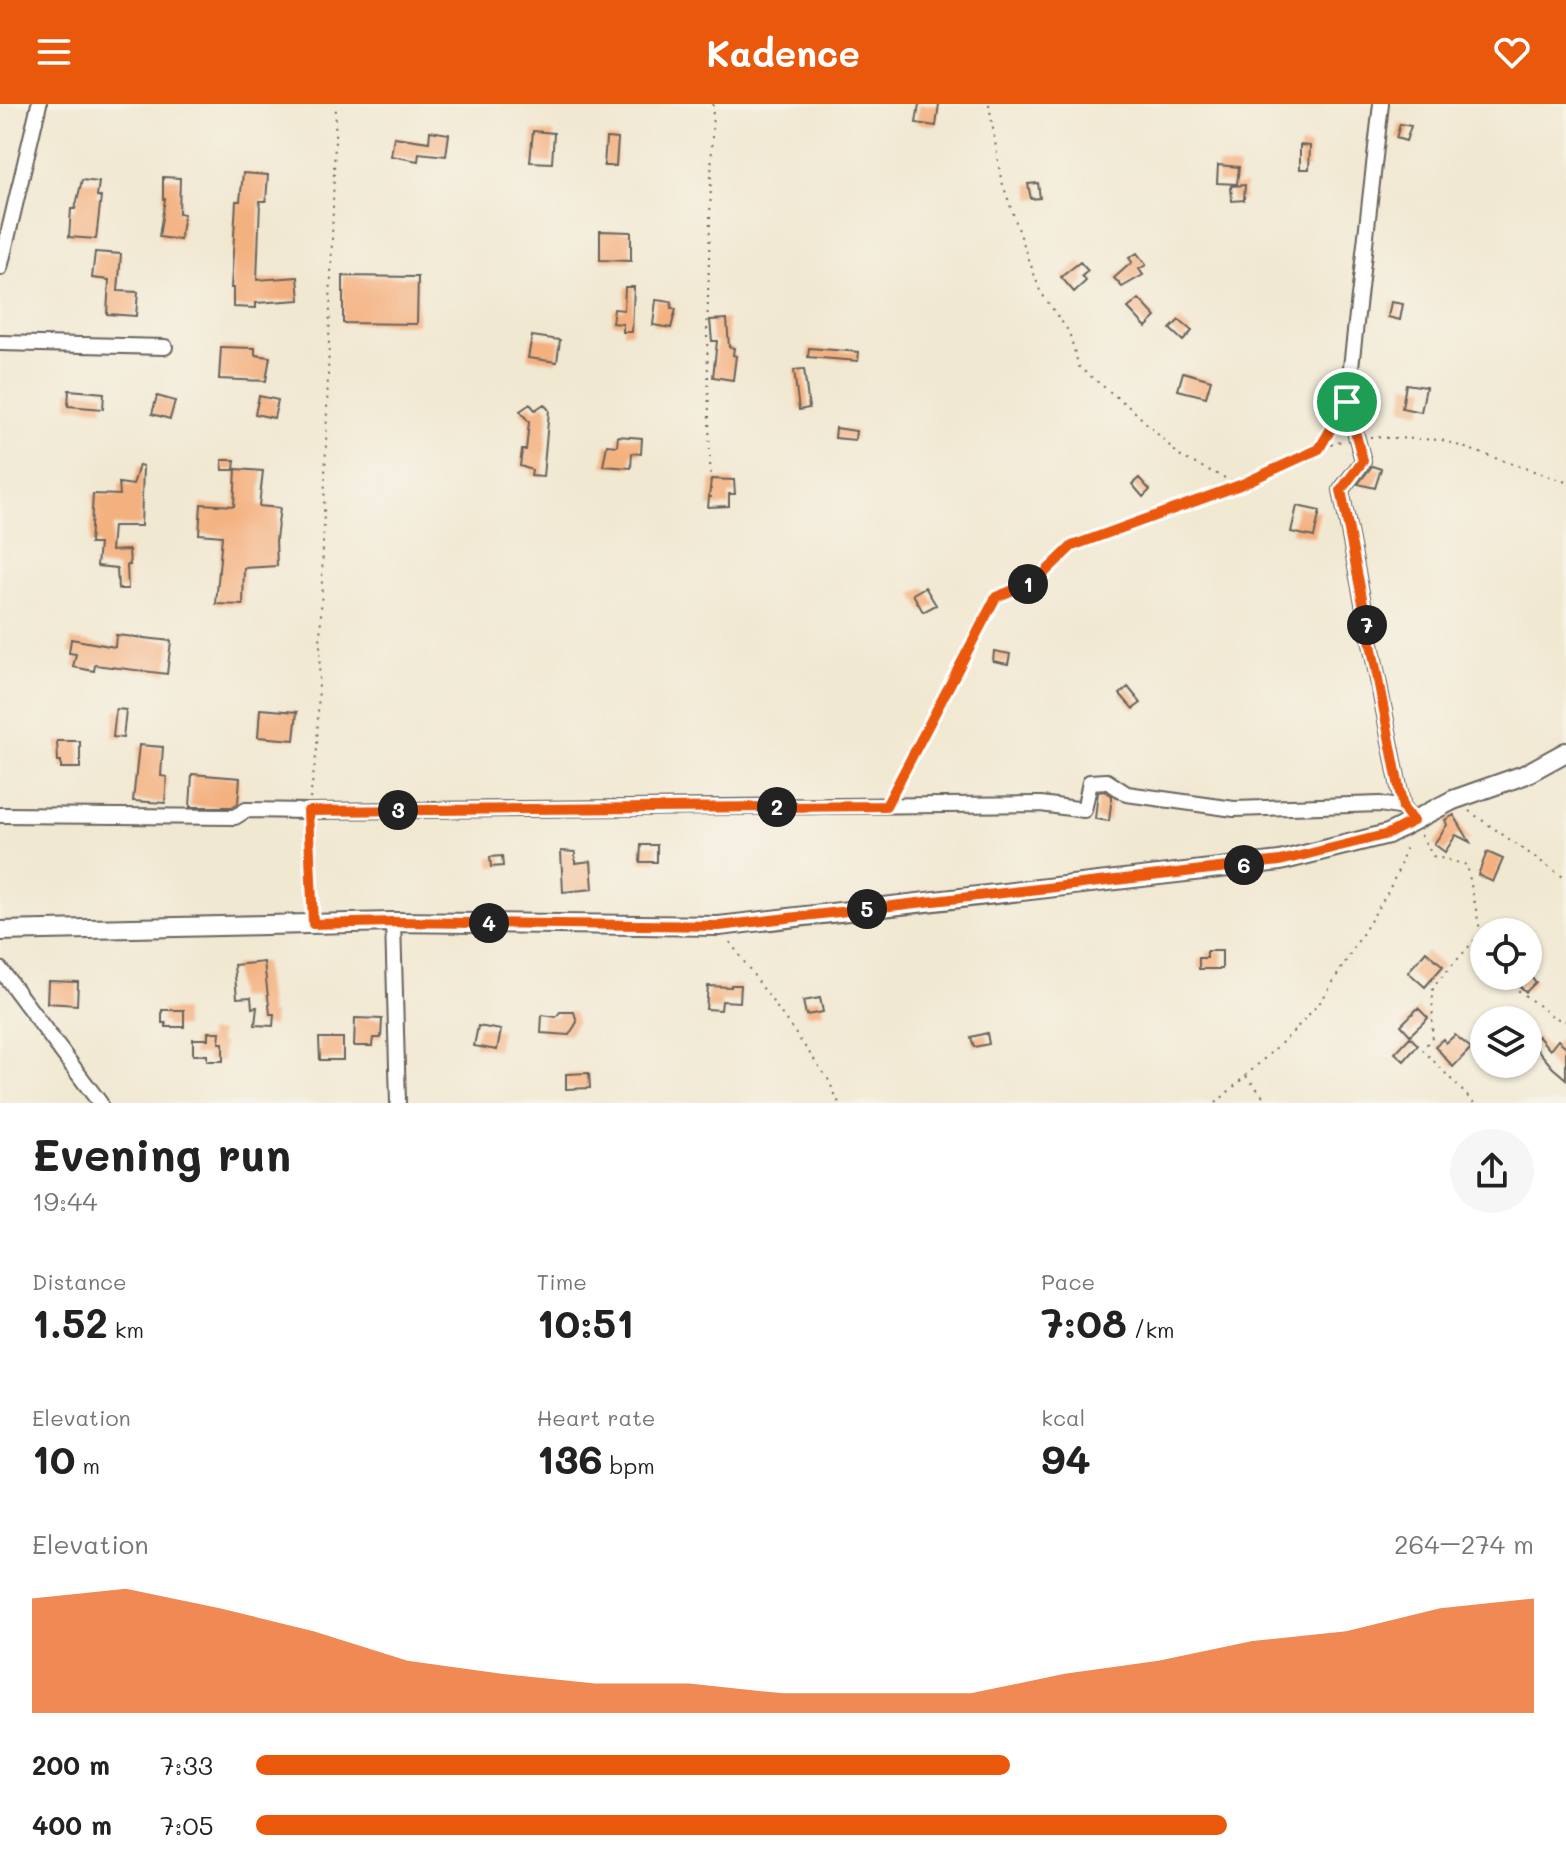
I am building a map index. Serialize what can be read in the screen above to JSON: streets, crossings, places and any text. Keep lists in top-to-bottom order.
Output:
{
  "page": {
    "header": "Kadence",
    "pins": [
      "1",
      "7",
      "2",
      "3",
      "6",
      "5",
      "4"
    ],
    "heading": ["Evening run", "19:44"],
    "stats": [
      ["Distance", "1.52 km"],
      ["Time", "10:51"],
      ["Pace", "7:08 /km"],
      ["Elevation", "10 m"],
      ["Heart rate", "136 bpm"],
      ["kcal", "94"]
    ],
    "chart": ["Elevation", "264–274 m"],
    "list": [
      {
        "name": "200 m",
        "note": "7:33"
      },
      {
        "name": "400 m",
        "note": "7:05"
      }
    ]
  }
}
